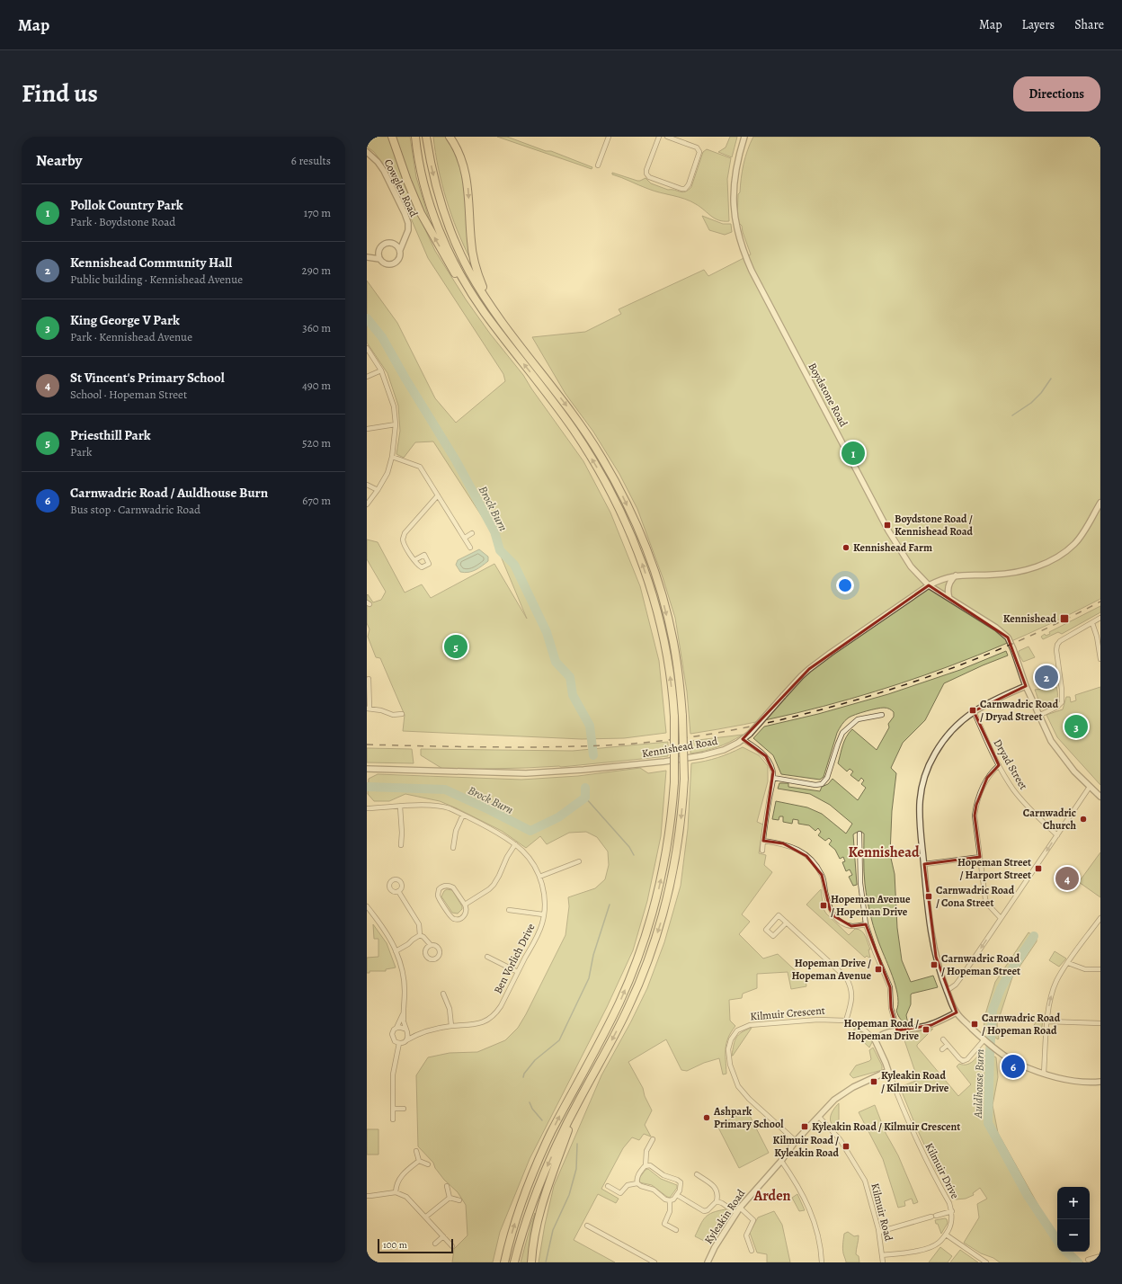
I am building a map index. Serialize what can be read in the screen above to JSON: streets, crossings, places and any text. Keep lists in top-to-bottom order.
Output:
{
  "streets": {
    "street": [
      "Cowglen Road",
      "Boydstone Road",
      "Kennishead Road",
      "Dryad Street",
      "Ben Vorlich Drive",
      "Kilmuir Crescent",
      "Kilmuir Drive",
      "Kilmuir Road",
      "Kyleakin Road"
    ]
  },
  "crossings": [
    ["Boydstone Road", "Kennishead Road"],
    ["Kilmuir Crescent", "Kilmuir Drive"],
    ["Kilmuir Crescent", "Kyleakin Road"],
    ["Kilmuir Drive", "Kilmuir Road"],
    ["Kilmuir Drive", "Kyleakin Road"],
    ["Kilmuir Road", "Kyleakin Road"]
  ],
  "districts": ["Kennishead", "Arden"],
  "water": ["Brock Burn", "Auldhouse Burn"],
  "places": {
    "transit": [
      "Boydstone Road / Kennishead Road",
      "Kennishead",
      "Carnwadric Road / Dryad Street",
      "Hopeman Street / Harport Street",
      "Carnwadric Road / Cona Street",
      "Hopeman Avenue / Hopeman Drive",
      "Carnwadric Road / Hopeman Street",
      "Hopeman Drive / Hopeman Avenue",
      "Carnwadric Road / Hopeman Road",
      "Hopeman Road / Hopeman Drive",
      "Kyleakin Road / Kilmuir Drive",
      "Kyleakin Road / Kilmuir Crescent",
      "Kilmuir Road / Kyleakin Road"
    ],
    "other": ["Kennishead Farm", "Carnwadric Church", "Ashpark Primary School"]
  },
  "scale_bar": "100 m",
  "page": {
    "header": "Map",
    "nav": ["Map", "Layers", "Share"],
    "title": "Find us",
    "buttons": "Directions",
    "heading": ["Nearby", "6 results"],
    "list": [
      {
        "mark": "1",
        "name": "Pollok Country Park",
        "note": "Park · Boydstone Road",
        "value": "170 m"
      },
      {
        "mark": "2",
        "name": "Kennishead Community Hall",
        "note": "Public building · Kennishead Avenue",
        "value": "290 m"
      },
      {
        "mark": "3",
        "name": "King George V Park",
        "note": "Park · Kennishead Avenue",
        "value": "360 m"
      },
      {
        "mark": "4",
        "name": "St Vincent's Primary School",
        "note": "School · Hopeman Street",
        "value": "490 m"
      },
      {
        "mark": "5",
        "name": "Priesthill Park",
        "note": "Park",
        "value": "520 m"
      },
      {
        "mark": "6",
        "name": "Carnwadric Road / Auldhouse Burn",
        "note": "Bus stop · Carnwadric Road",
        "value": "670 m"
      }
    ],
    "pins": [
      "1",
      "5",
      "2",
      "3",
      "4",
      "6"
    ],
    "map_buttons": ["+", "−"],
    "scale": "100 m"
  }
}
